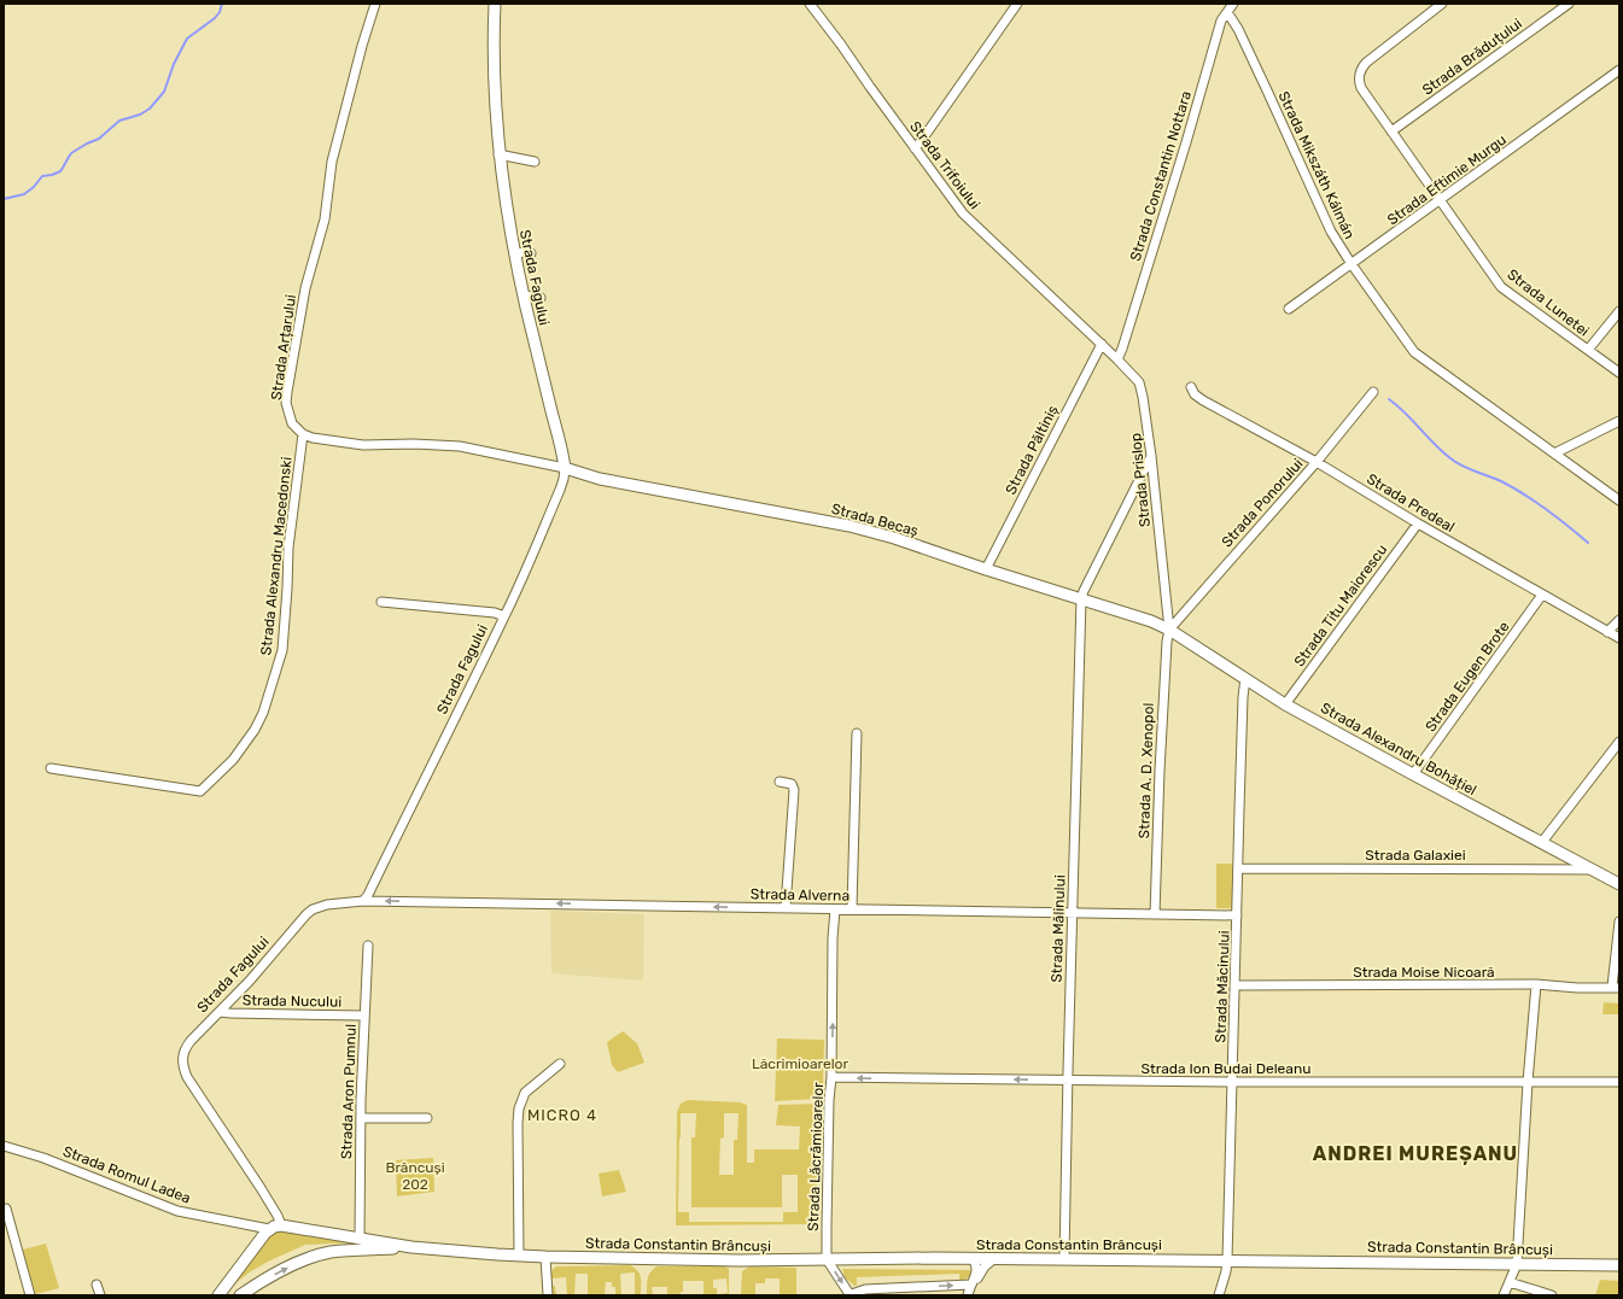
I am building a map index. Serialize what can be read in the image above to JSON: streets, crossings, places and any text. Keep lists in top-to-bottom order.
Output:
{
  "streets": {
    "main road": [
      "Strada Fagului",
      "Strada Becaș",
      "Strada Alexandru Bohățiel",
      "Strada Constantin Brâncuși"
    ],
    "street": [
      "Strada Brăduțului",
      "Strada Trifoiului",
      "Strada Mikszáth Kálmán",
      "Strada Constantin Nottara",
      "Strada Eftimie Murgu",
      "Strada Lunetei",
      "Strada Arțarului",
      "Strada Păltiniș",
      "Strada Prislop",
      "Strada Ponorului",
      "Strada Predeal",
      "Strada Alexandru Macedonski",
      "Strada Titu Maiorescu",
      "Strada Eugen Brote",
      "Strada A. D. Xenopol",
      "Strada Galaxiei",
      "Strada Alverna",
      "Strada Mălinului",
      "Strada Moise Nicoară",
      "Strada Măcinului",
      "Strada Nucului",
      "Strada Ion Budai Deleanu",
      "Strada Aron Pumnul",
      "Strada Lăcrămioarelor",
      "Strada Romul Ladea"
    ]
  },
  "crossings": [
    ["Strada Brăduțului", "Strada Lunetei"],
    ["Strada Trifoiului", "Strada Păltiniș"],
    ["Strada Trifoiului", "Strada Prislop"],
    ["Strada Mikszáth Kálmán", "Strada Constantin Nottara"],
    ["Strada Mikszáth Kálmán", "Strada Eftimie Murgu"],
    ["Strada Constantin Nottara", "Strada Prislop"],
    ["Strada Eftimie Murgu", "Strada Lunetei"],
    ["Strada Fagului", "Strada Becaș"],
    ["Strada Fagului", "Strada Alverna"],
    ["Strada Fagului", "Strada Nucului"],
    ["Strada Fagului", "Strada Constantin Brâncuși"],
    ["Strada Arțarului", "Strada Alexandru Macedonski"],
    ["Strada Păltiniș", "Strada Prislop"],
    ["Strada Păltiniș", "Strada Becaș"],
    ["Strada Prislop", "Strada Ponorului"],
    ["Strada Prislop", "Strada Becaș"],
    ["Strada Prislop", "Strada Alexandru Bohățiel"],
    ["Strada Prislop", "Strada A. D. Xenopol"],
    ["Strada Ponorului", "Strada Predeal"],
    ["Strada Ponorului", "Strada Becaș"],
    ["Strada Ponorului", "Strada Alexandru Bohățiel"],
    ["Strada Ponorului", "Strada A. D. Xenopol"],
    ["Strada Predeal", "Strada Titu Maiorescu"],
    ["Strada Predeal", "Strada Eugen Brote"],
    ["Strada Becaș", "Strada Alexandru Bohățiel"],
    ["Strada Becaș", "Strada A. D. Xenopol"],
    ["Strada Becaș", "Strada Mălinului"],
    ["Strada Titu Maiorescu", "Strada Alexandru Bohățiel"],
    ["Strada Eugen Brote", "Strada Alexandru Bohățiel"],
    ["Strada Alexandru Bohățiel", "Strada A. D. Xenopol"],
    ["Strada Alexandru Bohățiel", "Strada Galaxiei"],
    ["Strada Alexandru Bohățiel", "Strada Măcinului"],
    ["Strada A. D. Xenopol", "Strada Alverna"],
    ["Strada Galaxiei", "Strada Măcinului"],
    ["Strada Alverna", "Strada Mălinului"],
    ["Strada Alverna", "Strada Măcinului"],
    ["Strada Alverna", "Strada Lăcrămioarelor"],
    ["Strada Mălinului", "Strada Ion Budai Deleanu"],
    ["Strada Mălinului", "Strada Constantin Brâncuși"],
    ["Strada Moise Nicoară", "Strada Măcinului"],
    ["Strada Măcinului", "Strada Ion Budai Deleanu"],
    ["Strada Măcinului", "Strada Constantin Brâncuși"],
    ["Strada Nucului", "Strada Aron Pumnul"],
    ["Strada Ion Budai Deleanu", "Strada Lăcrămioarelor"],
    ["Strada Aron Pumnul", "Strada Constantin Brâncuși"],
    ["Strada Lăcrămioarelor", "Strada Constantin Brâncuși"]
  ],
  "one_way": ["Strada Alverna", "Strada Lăcrămioarelor"],
  "districts": ["MICRO 4", "ANDREI MUREȘANU"],
  "parks": ["Lăcrimioarelor", "Brâncuși 202"]
}
